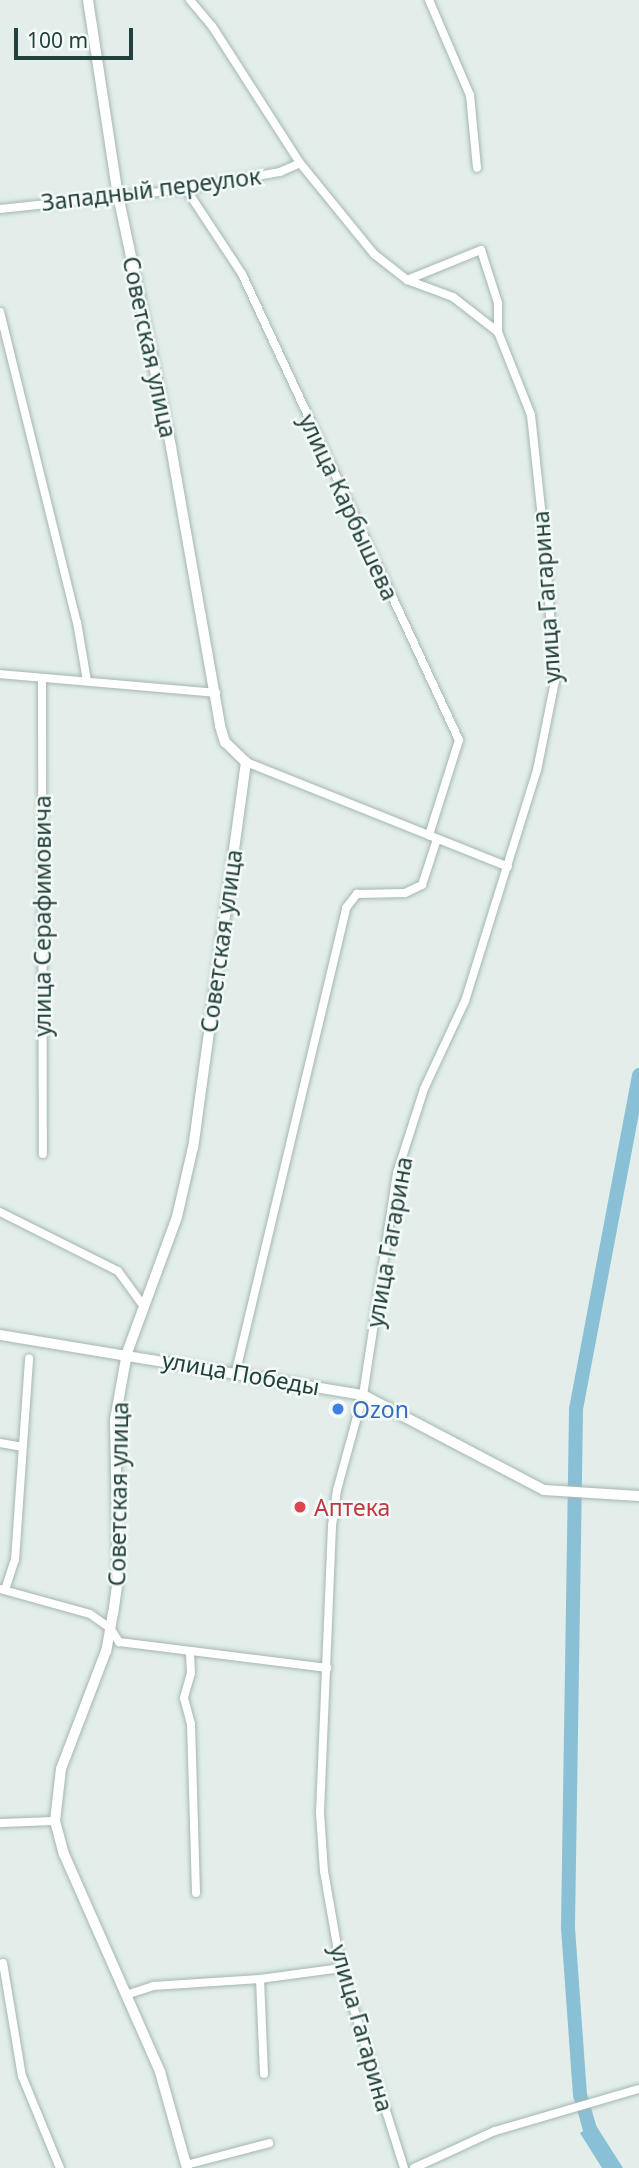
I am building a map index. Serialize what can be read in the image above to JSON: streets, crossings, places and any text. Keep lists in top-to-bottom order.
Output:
{
  "streets": {
    "street": [
      "Западный переулок",
      "Советская улица",
      "улица Карбышева",
      "улица Гагарина",
      "улица Серафимовича",
      "улица Победы"
    ]
  },
  "crossings": [
    ["Западный переулок", "Советская улица"],
    ["Западный переулок", "улица Карбышева"],
    ["Советская улица", "улица Победы"],
    ["улица Карбышева", "улица Победы"],
    ["улица Гагарина", "улица Победы"]
  ],
  "places": ["Ozon", "Аптека"],
  "scale_bar": "100 m"
}
